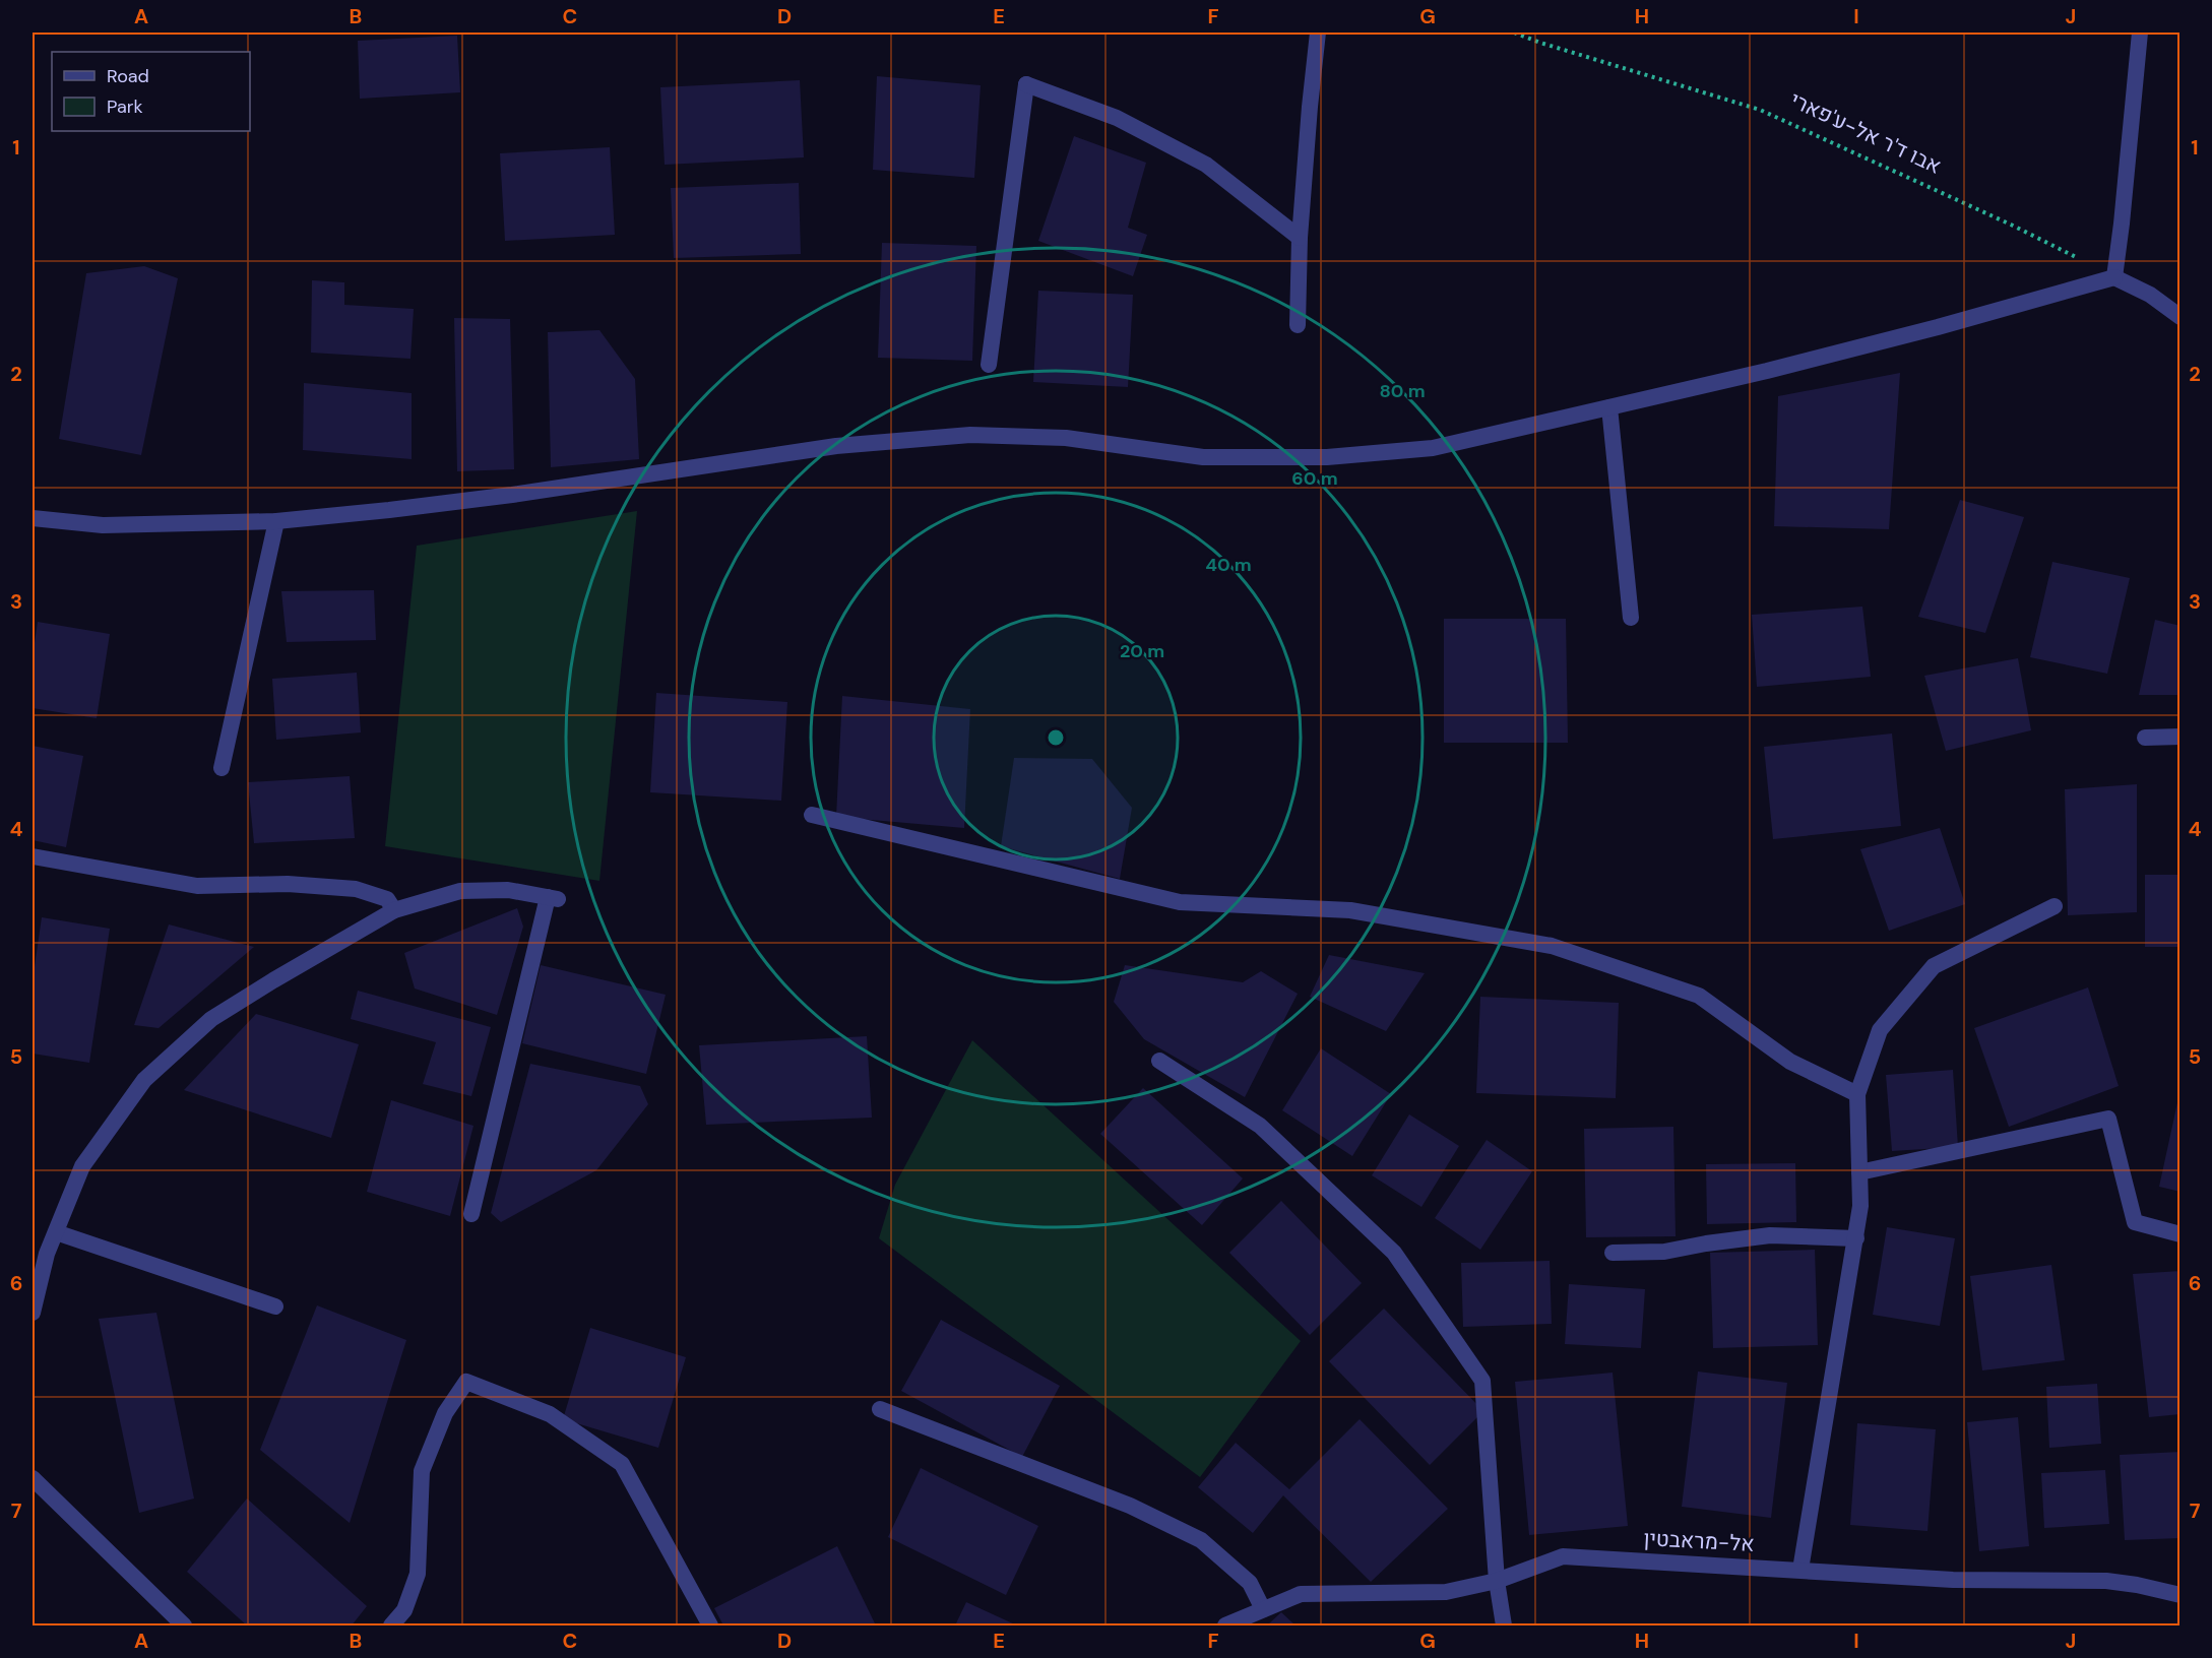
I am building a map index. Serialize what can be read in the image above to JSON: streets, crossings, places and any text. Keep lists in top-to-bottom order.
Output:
{
  "streets": {
    "street": ["אל-מראבטין"],
    "path": ["אבו ד'ר אל-ע'פארי"]
  },
  "legend": ["Road", "Park"],
  "grid": {
    "columns": [
      "A",
      "B",
      "C",
      "D",
      "E",
      "F",
      "G",
      "H",
      "I",
      "J"
    ],
    "rows": [
      "1",
      "2",
      "3",
      "4",
      "5",
      "6",
      "7"
    ]
  },
  "rings": [
    "80 m",
    "60 m",
    "40 m",
    "20 m"
  ]
}
